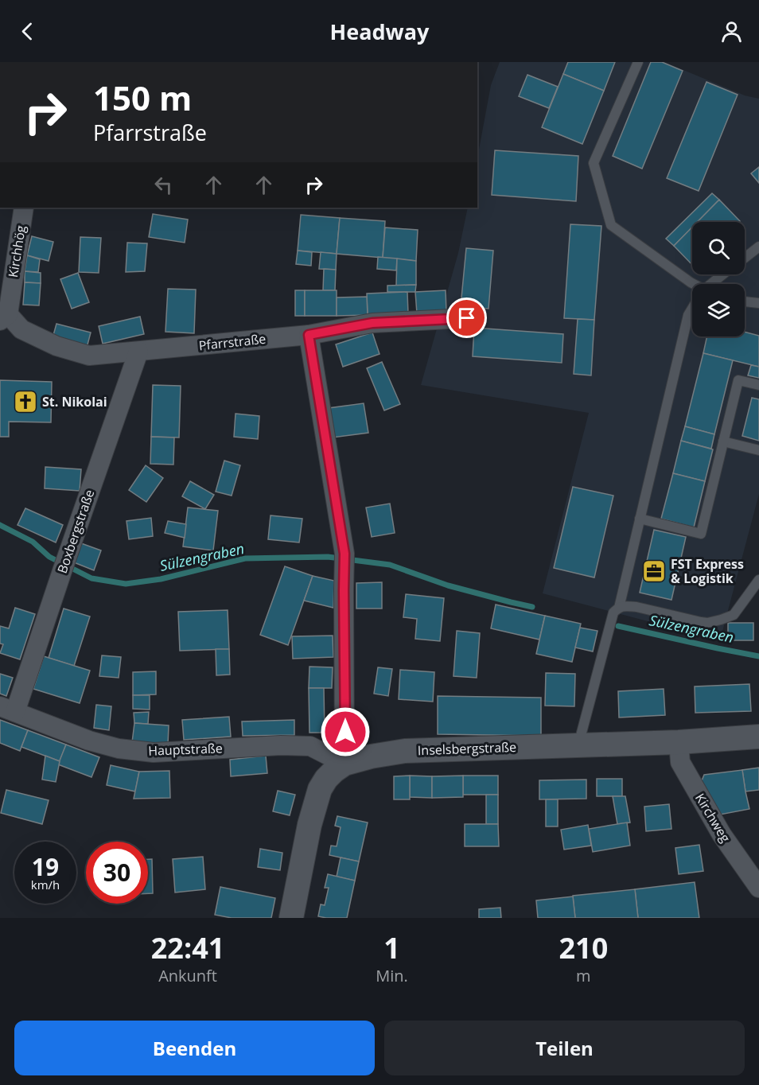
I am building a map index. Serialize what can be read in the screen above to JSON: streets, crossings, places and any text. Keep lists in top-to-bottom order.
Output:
{
  "streets": {
    "street": [
      "Kirchhög",
      "Pfarrstraße",
      "Boxbergstraße",
      "Inselsbergstraße",
      "Hauptstraße",
      "Kirchweg"
    ]
  },
  "crossings": [
    ["Kirchhög", "Pfarrstraße"],
    ["Pfarrstraße", "Boxbergstraße"],
    ["Boxbergstraße", "Hauptstraße"],
    ["Inselsbergstraße", "Hauptstraße"],
    ["Inselsbergstraße", "Kirchweg"]
  ],
  "water": ["Sülzengraben"],
  "places": {
    "church": ["St. Nikolai"],
    "office": ["FST Express & Logistik"]
  },
  "page": {
    "header": "Headway",
    "turn": ["150 m", "Pfarrstraße"],
    "speed": "19 km/h",
    "limit": "30",
    "eta": [
      "22:41",
      "Ankunft",
      "1",
      "Min.",
      "210",
      "m"
    ],
    "buttons": ["Beenden", "Teilen"]
  }
}
